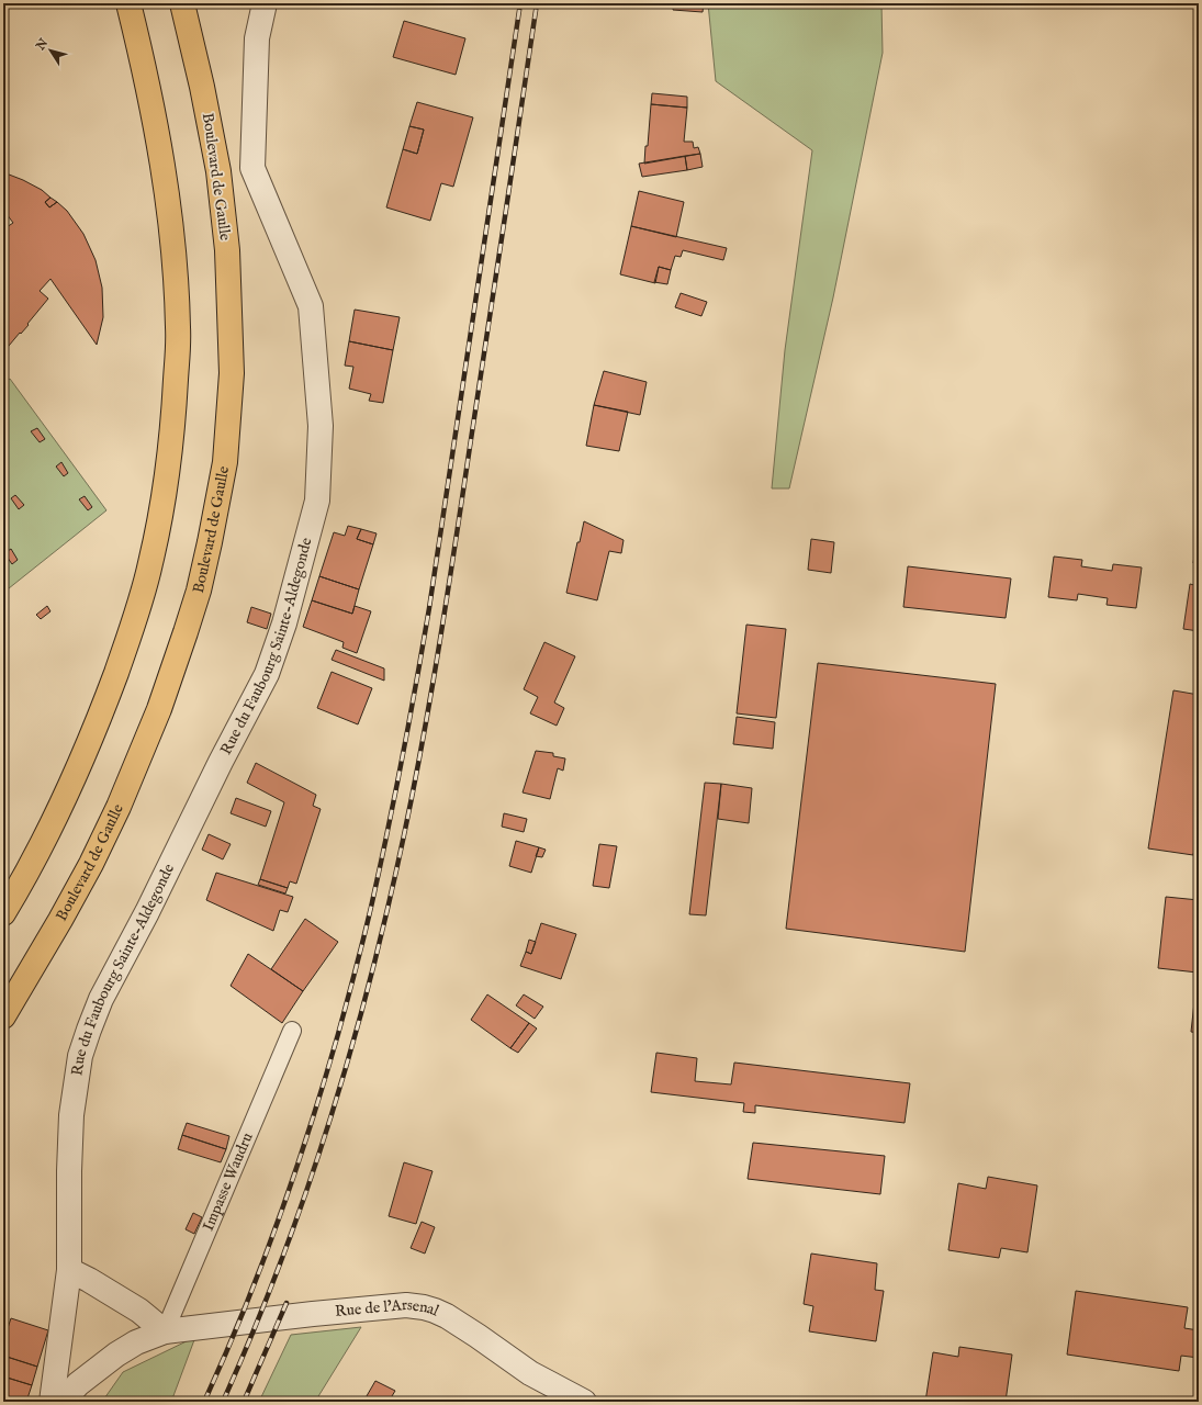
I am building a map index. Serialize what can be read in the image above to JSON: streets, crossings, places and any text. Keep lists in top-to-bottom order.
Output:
{
  "streets": {
    "main road": ["Boulevard de Gaulle"],
    "street": ["Rue du Faubourg Sainte-Aldegonde", "Rue de l'Arsenal"],
    "lane": ["Impasse Waudru"]
  },
  "crossings": [
    ["Impasse Waudru", "Rue de l'Arsenal"]
  ],
  "north": "top left"
}
